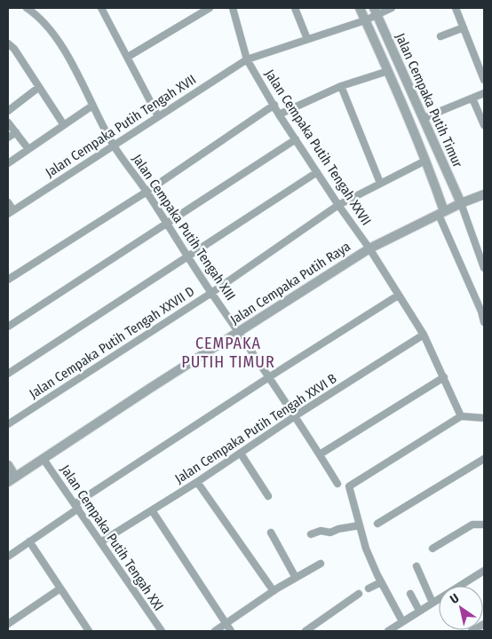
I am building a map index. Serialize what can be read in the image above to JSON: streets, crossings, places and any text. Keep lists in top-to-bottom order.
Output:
{
  "streets": {
    "street": [
      "Jalan Cempaka Putih Timur",
      "Jalan Cempaka Putih Tengah XVII",
      "Jalan Cempaka Putih Tengah XXVII",
      "Jalan Cempaka Putih Tengah XIII",
      "Jalan Cempaka Putih Raya",
      "Jalan Cempaka Putih Tengah XXVII D",
      "Jalan Cempaka Putih Tengah XXVI B",
      "Jalan Cempaka Putih Tengah XXI"
    ]
  },
  "crossings": [
    ["Jalan Cempaka Putih Timur", "Jalan Cempaka Putih Tengah XVII"],
    ["Jalan Cempaka Putih Timur", "Jalan Cempaka Putih Raya"],
    ["Jalan Cempaka Putih Tengah XVII", "Jalan Cempaka Putih Tengah XXVII"],
    ["Jalan Cempaka Putih Tengah XVII", "Jalan Cempaka Putih Tengah XIII"],
    ["Jalan Cempaka Putih Tengah XXVII", "Jalan Cempaka Putih Raya"],
    ["Jalan Cempaka Putih Tengah XXVII", "Jalan Cempaka Putih Tengah XXVII D"],
    ["Jalan Cempaka Putih Tengah XXVII", "Jalan Cempaka Putih Tengah XXVI B"],
    ["Jalan Cempaka Putih Tengah XIII", "Jalan Cempaka Putih Raya"],
    ["Jalan Cempaka Putih Tengah XIII", "Jalan Cempaka Putih Tengah XXVII D"],
    ["Jalan Cempaka Putih Tengah XIII", "Jalan Cempaka Putih Tengah XXVI B"],
    ["Jalan Cempaka Putih Raya", "Jalan Cempaka Putih Tengah XXI"],
    ["Jalan Cempaka Putih Tengah XXVI B", "Jalan Cempaka Putih Tengah XXI"]
  ],
  "districts": ["CEMPAKA PUTIH TIMUR"],
  "north": "top left"
}
